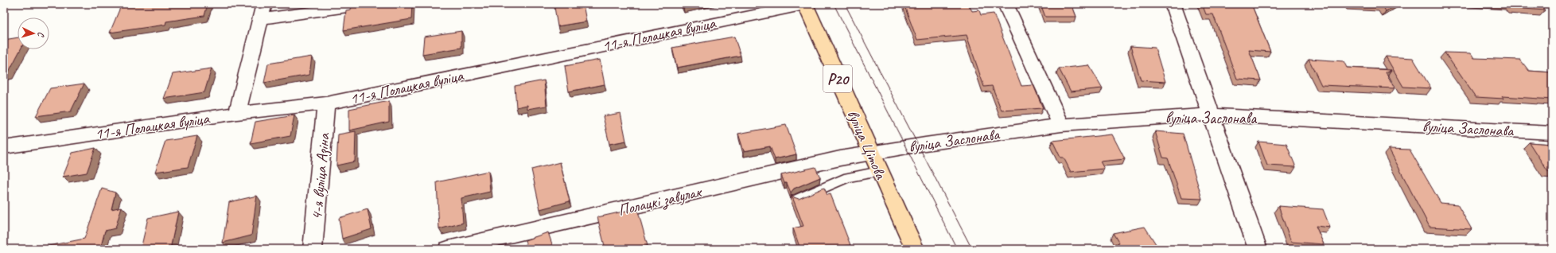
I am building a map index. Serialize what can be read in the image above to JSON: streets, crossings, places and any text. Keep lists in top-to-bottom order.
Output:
{
  "streets": {
    "main road": ["Р20", "вуліца Цітова"],
    "street": [
      "11-я Полацкая вуліца",
      "вуліца Заслонава",
      "4-я вуліца Азіна",
      "Полацкі завулак"
    ]
  },
  "crossings": [
    ["11-я Полацкая вуліца", "вуліца Цітова"],
    ["11-я Полацкая вуліца", "4-я вуліца Азіна"],
    ["вуліца Заслонава", "вуліца Цітова"],
    ["вуліца Заслонава", "Полацкі завулак"],
    ["вуліца Цітова", "Полацкі завулак"]
  ],
  "north": "right"
}
